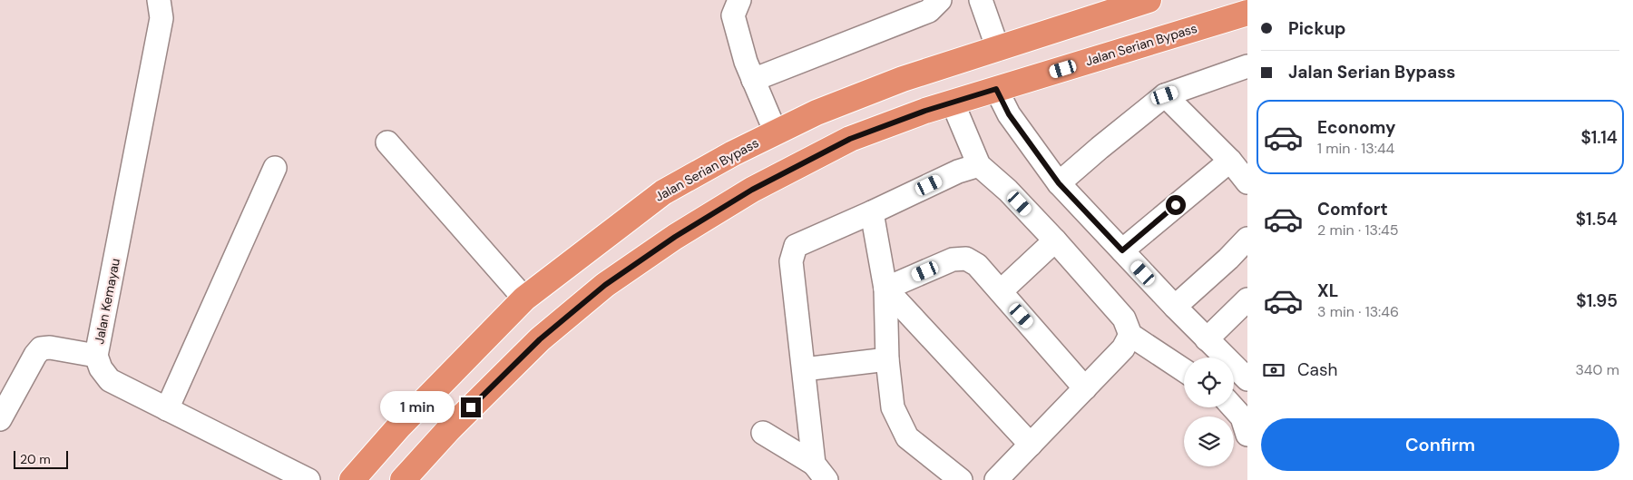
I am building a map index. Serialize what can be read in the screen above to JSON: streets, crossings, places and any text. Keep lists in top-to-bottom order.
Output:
{
  "streets": {
    "highway": ["Jalan Serian Bypass"],
    "street": ["Jalan Kemayau"]
  },
  "scale_bar": "20 m",
  "page": {
    "banner": ["Pickup", "Jalan Serian Bypass"],
    "list": [
      {
        "name": "Economy",
        "note": "1 min · 13:44",
        "value": "$1.14"
      },
      {
        "name": "Comfort",
        "note": "2 min · 13:45",
        "value": "$1.54"
      },
      {
        "name": "XL",
        "note": "3 min · 13:46",
        "value": "$1.95"
      }
    ],
    "pay": ["Cash", "340 m"],
    "bubble": "1 min",
    "buttons": "Confirm",
    "scale": "20 m"
  }
}
